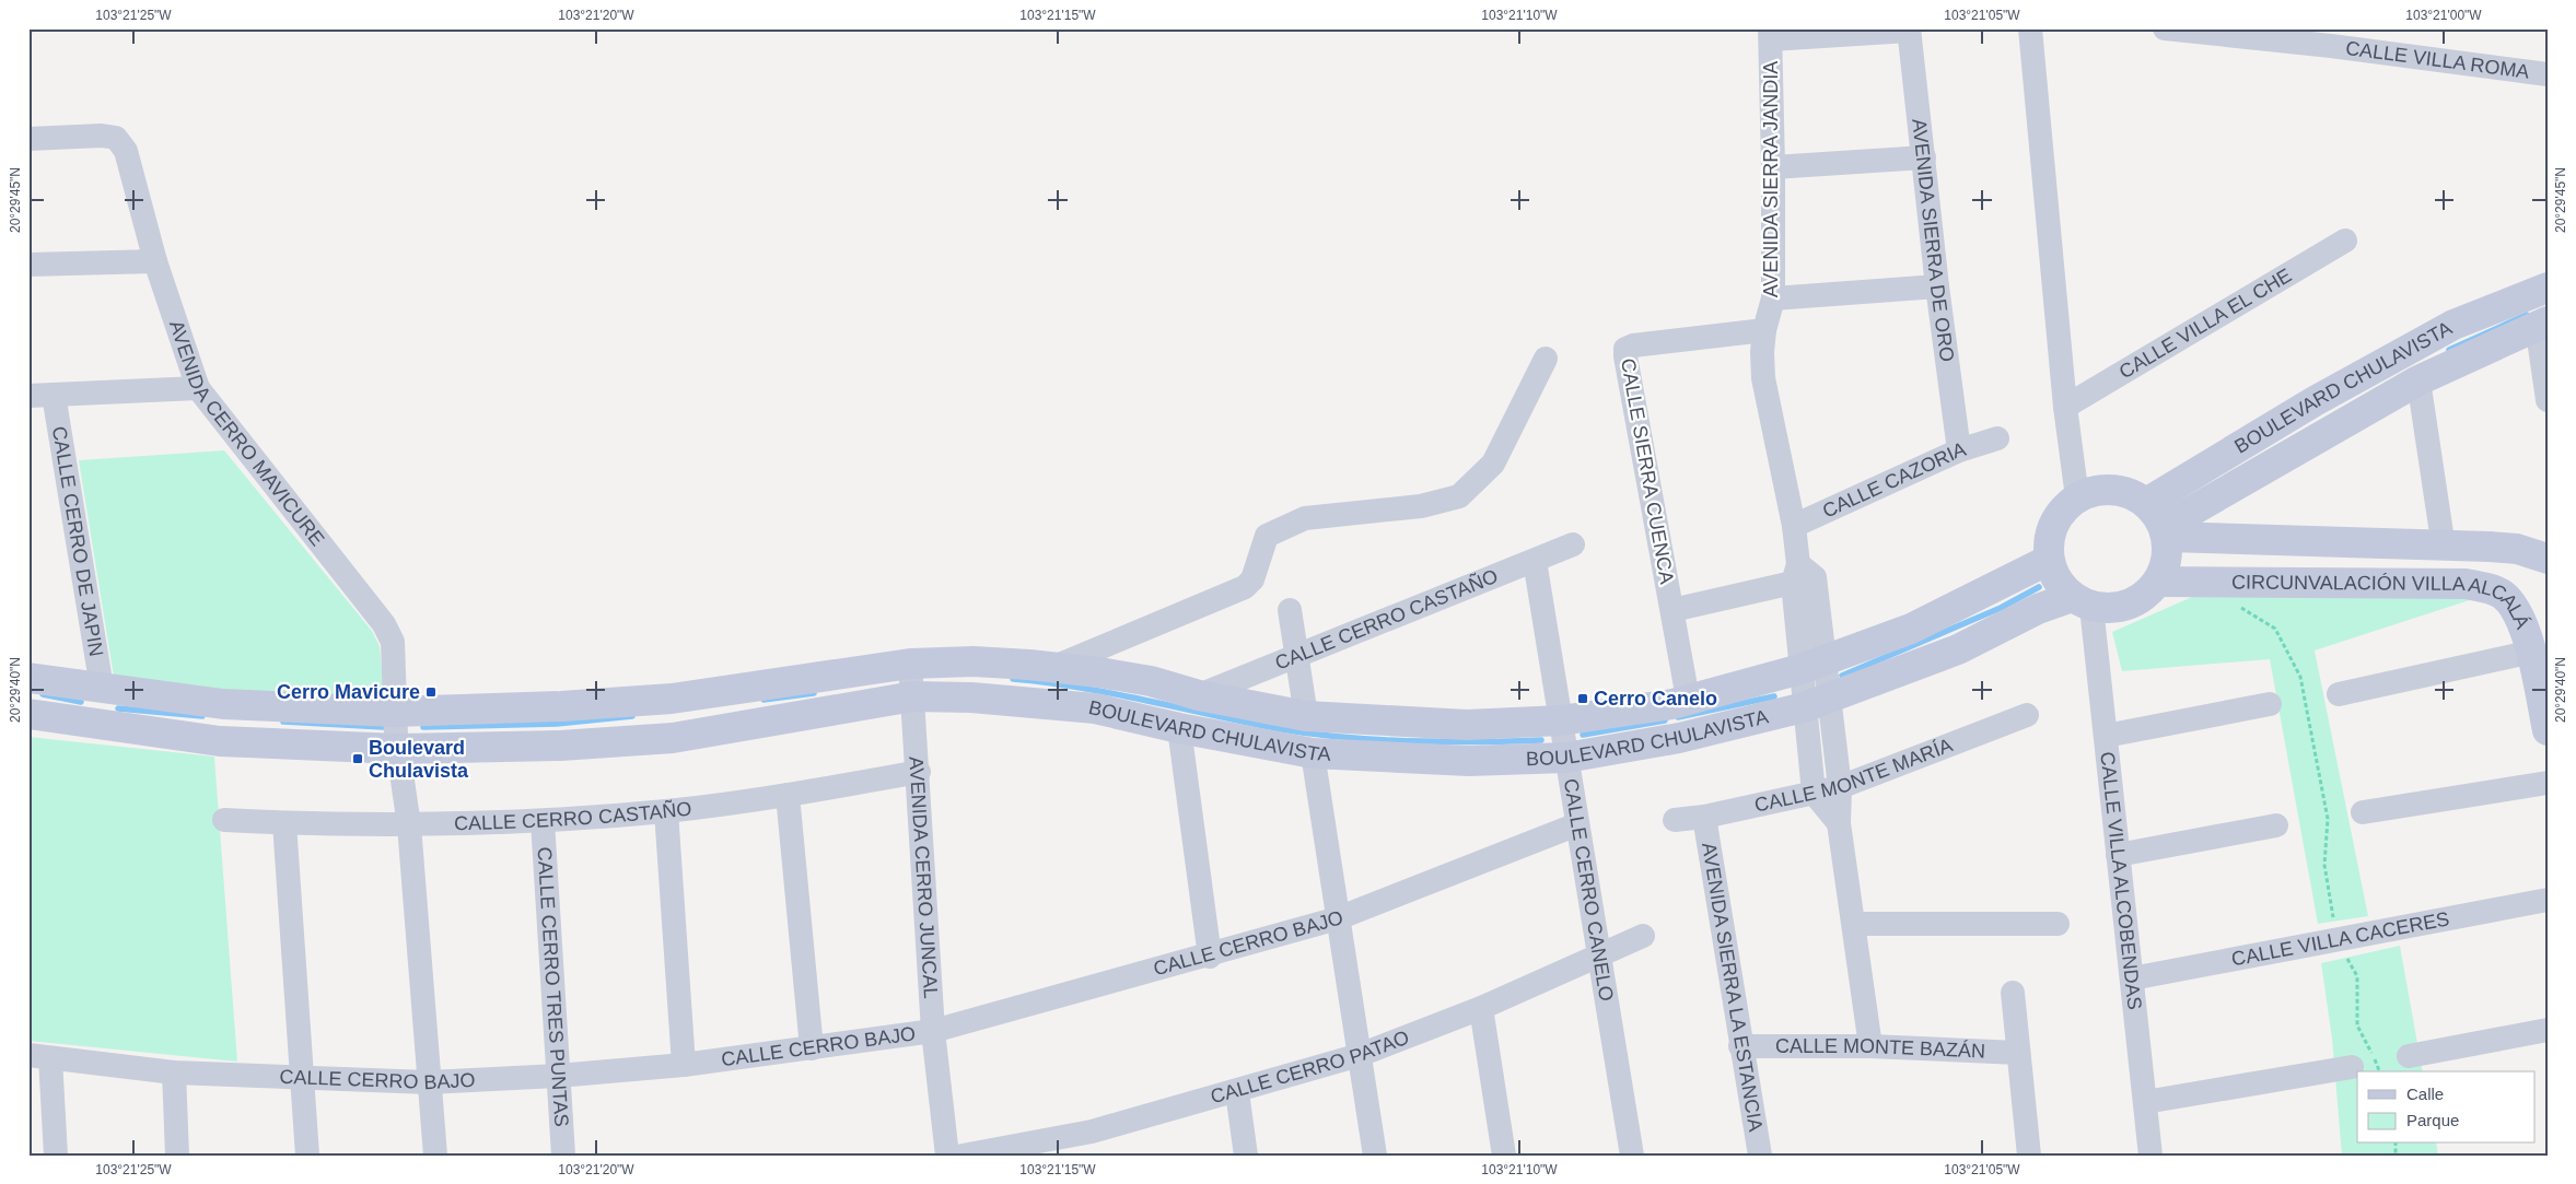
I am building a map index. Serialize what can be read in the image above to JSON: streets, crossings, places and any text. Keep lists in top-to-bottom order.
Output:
{
  "streets": {
    "street": [
      "CALLE VILLA ROMA",
      "AVENIDA SIERRA JANDIA",
      "AVENIDA SIERRA DE ORO",
      "CALLE VILLA EL CHE",
      "BOULEVARD CHULAVISTA",
      "AVENIDA CERRO MAVICURE",
      "CALLE SIERRA CUENCA",
      "CALLE CAZORIA",
      "CALLE CERRO DE JAPIN",
      "CIRCUNVALACIÓN VILLA ALCALÁ",
      "CALLE CERRO CASTAÑO",
      "CALLE MONTE MARÍA",
      "AVENIDA CERRO JUNCAL",
      "CALLE VILLA ALCOBENDAS",
      "CALLE CERRO CANELO",
      "CALLE VILLA CACERES",
      "CALLE CERRO BAJO",
      "AVENIDA SIERRA LA ESTANCIA",
      "CALLE CERRO TRES PUNTAS",
      "CALLE MONTE BAZÁN",
      "CALLE CERRO PATAO"
    ]
  },
  "crossings": [
    ["AVENIDA SIERRA JANDIA", "BOULEVARD CHULAVISTA"],
    ["AVENIDA SIERRA JANDIA", "CALLE SIERRA CUENCA"],
    ["AVENIDA SIERRA JANDIA", "CALLE CAZORIA"],
    ["AVENIDA SIERRA DE ORO", "CALLE CAZORIA"],
    ["BOULEVARD CHULAVISTA", "AVENIDA CERRO MAVICURE"],
    ["BOULEVARD CHULAVISTA", "CALLE SIERRA CUENCA"],
    ["BOULEVARD CHULAVISTA", "CALLE CERRO DE JAPIN"],
    ["BOULEVARD CHULAVISTA", "CIRCUNVALACIÓN VILLA ALCALÁ"],
    ["BOULEVARD CHULAVISTA", "CALLE CERRO CASTAÑO"],
    ["BOULEVARD CHULAVISTA", "AVENIDA CERRO JUNCAL"],
    ["BOULEVARD CHULAVISTA", "CALLE VILLA ALCOBENDAS"],
    ["BOULEVARD CHULAVISTA", "CALLE CERRO CANELO"],
    ["AVENIDA CERRO MAVICURE", "CALLE CERRO CASTAÑO"],
    ["AVENIDA CERRO MAVICURE", "CALLE CERRO BAJO"],
    ["CIRCUNVALACIÓN VILLA ALCALÁ", "CALLE VILLA ALCOBENDAS"],
    ["CALLE CERRO CASTAÑO", "AVENIDA CERRO JUNCAL"],
    ["CALLE CERRO CASTAÑO", "CALLE CERRO CANELO"],
    ["CALLE CERRO CASTAÑO", "CALLE CERRO TRES PUNTAS"],
    ["CALLE MONTE MARÍA", "AVENIDA SIERRA LA ESTANCIA"],
    ["AVENIDA CERRO JUNCAL", "CALLE CERRO BAJO"],
    ["CALLE VILLA ALCOBENDAS", "CALLE VILLA CACERES"],
    ["CALLE CERRO CANELO", "CALLE CERRO BAJO"],
    ["CALLE CERRO CANELO", "CALLE CERRO PATAO"],
    ["CALLE CERRO BAJO", "CALLE CERRO TRES PUNTAS"],
    ["AVENIDA SIERRA LA ESTANCIA", "CALLE MONTE BAZÁN"]
  ],
  "places": {
    "transit": ["Cerro Mavicure", "Cerro Canelo", "Boulevard Chulavista"]
  },
  "legend": ["Calle", "Parque"],
  "coordinates": [
    "103°21'25\"W",
    "103°21'20\"W",
    "103°21'15\"W",
    "103°21'10\"W",
    "103°21'05\"W",
    "103°21'00\"W",
    "20°29'45\"N",
    "20°29'40\"N"
  ]
}
